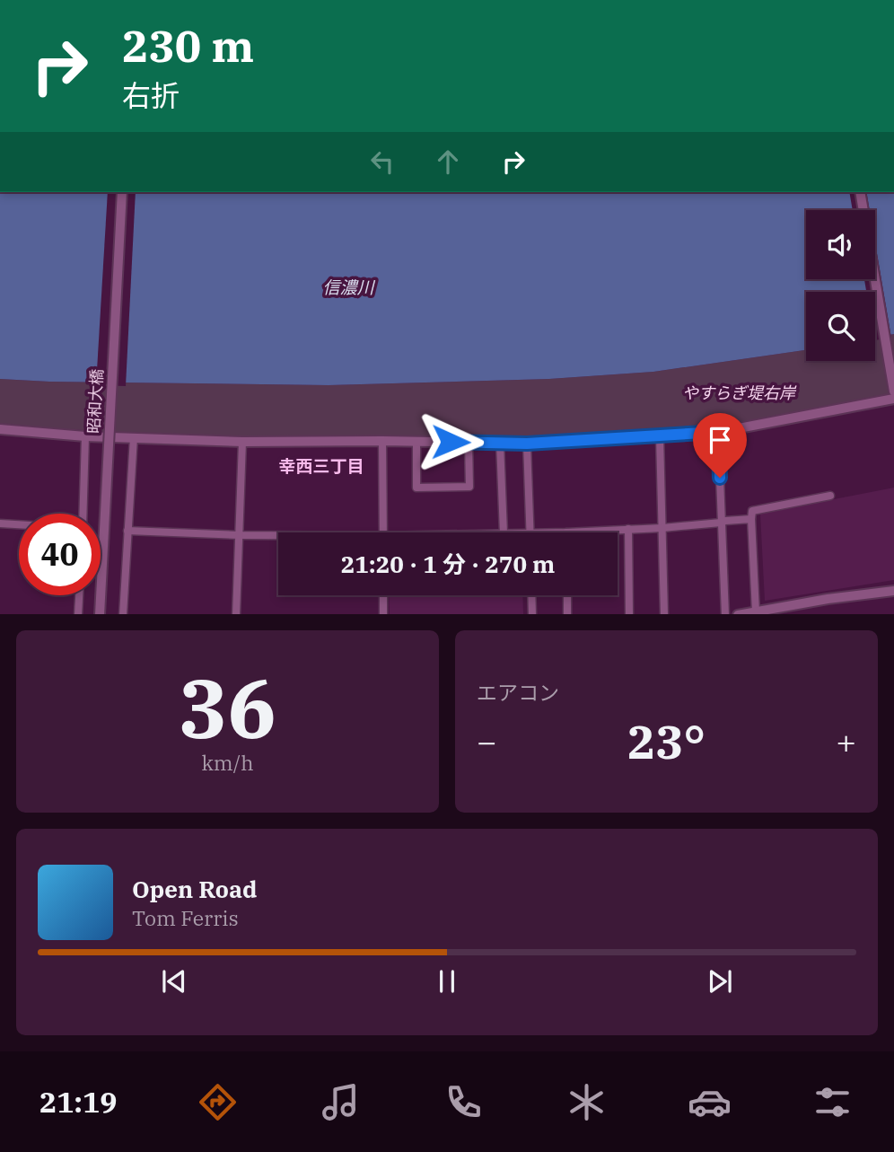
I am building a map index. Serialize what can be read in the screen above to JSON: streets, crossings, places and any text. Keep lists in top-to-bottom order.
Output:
{
  "streets": {
    "street": ["昭和大橋"]
  },
  "districts": ["幸西三丁目"],
  "water": ["信濃川"],
  "parks": ["やすらぎ堤右岸"],
  "page": {
    "turn": ["230 m", "右折"],
    "limit": "40",
    "trip": "21:20 · 1 分 · 270 m",
    "tile": [
      ["36", "km/h"],
      "エアコン"
    ],
    "heat": ["−", "23°", "+"],
    "song": ["Open Road", "Tom Ferris"],
    "tabs": "21:19"
  }
}
